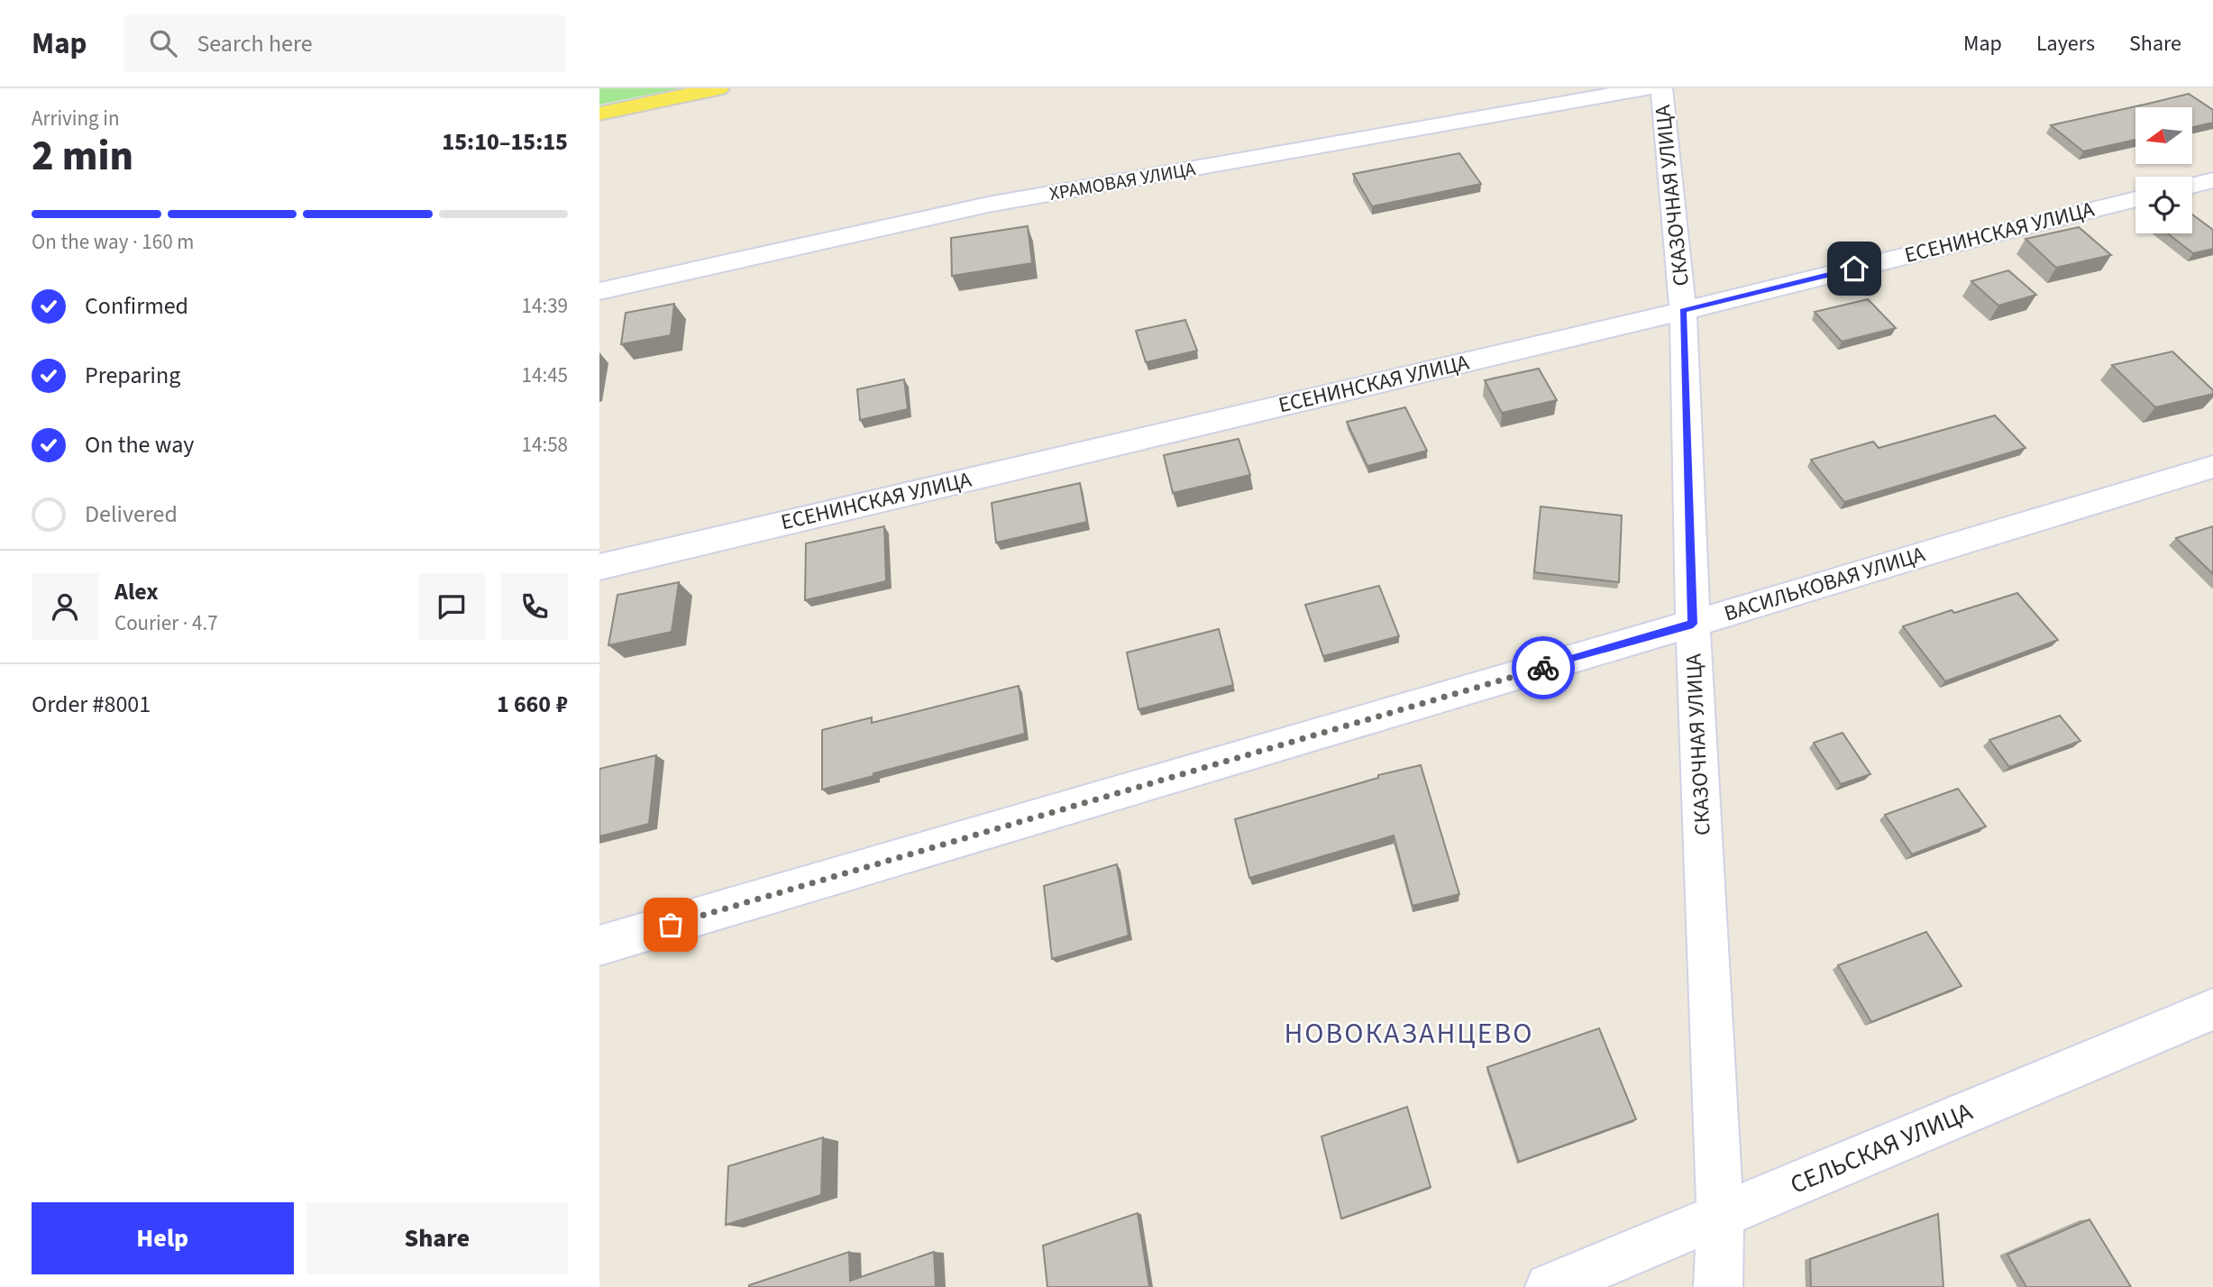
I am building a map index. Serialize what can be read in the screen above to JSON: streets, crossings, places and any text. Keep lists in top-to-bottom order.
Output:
{
  "streets": {
    "street": [
      "ХРАМОВАЯ УЛИЦА",
      "СКАЗОЧНАЯ УЛИЦА",
      "ЕСЕНИНСКАЯ УЛИЦА",
      "ВАСИЛЬКОВАЯ УЛИЦА",
      "СЕЛЬСКАЯ УЛИЦА"
    ]
  },
  "crossings": [
    ["СКАЗОЧНАЯ УЛИЦА", "ЕСЕНИНСКАЯ УЛИЦА"],
    ["СКАЗОЧНАЯ УЛИЦА", "ВАСИЛЬКОВАЯ УЛИЦА"],
    ["СКАЗОЧНАЯ УЛИЦА", "СЕЛЬСКАЯ УЛИЦА"]
  ],
  "districts": ["НОВОКАЗАНЦЕВО"],
  "north": "left",
  "page": {
    "header": "Map",
    "search": "Search here",
    "nav": ["Map", "Layers", "Share"],
    "heading": ["2 min", "Arriving in", "15:10–15:15"],
    "panel": [
      "Alex",
      "Courier · 4.7",
      "Order #8001",
      "1 660 ₽"
    ],
    "bar": "On the way · 160 m",
    "list": [
      ["Confirmed", "14:39"],
      ["Preparing", "14:45"],
      ["On the way", "14:58"],
      "Delivered"
    ],
    "buttons": ["Help", "Share"]
  }
}
